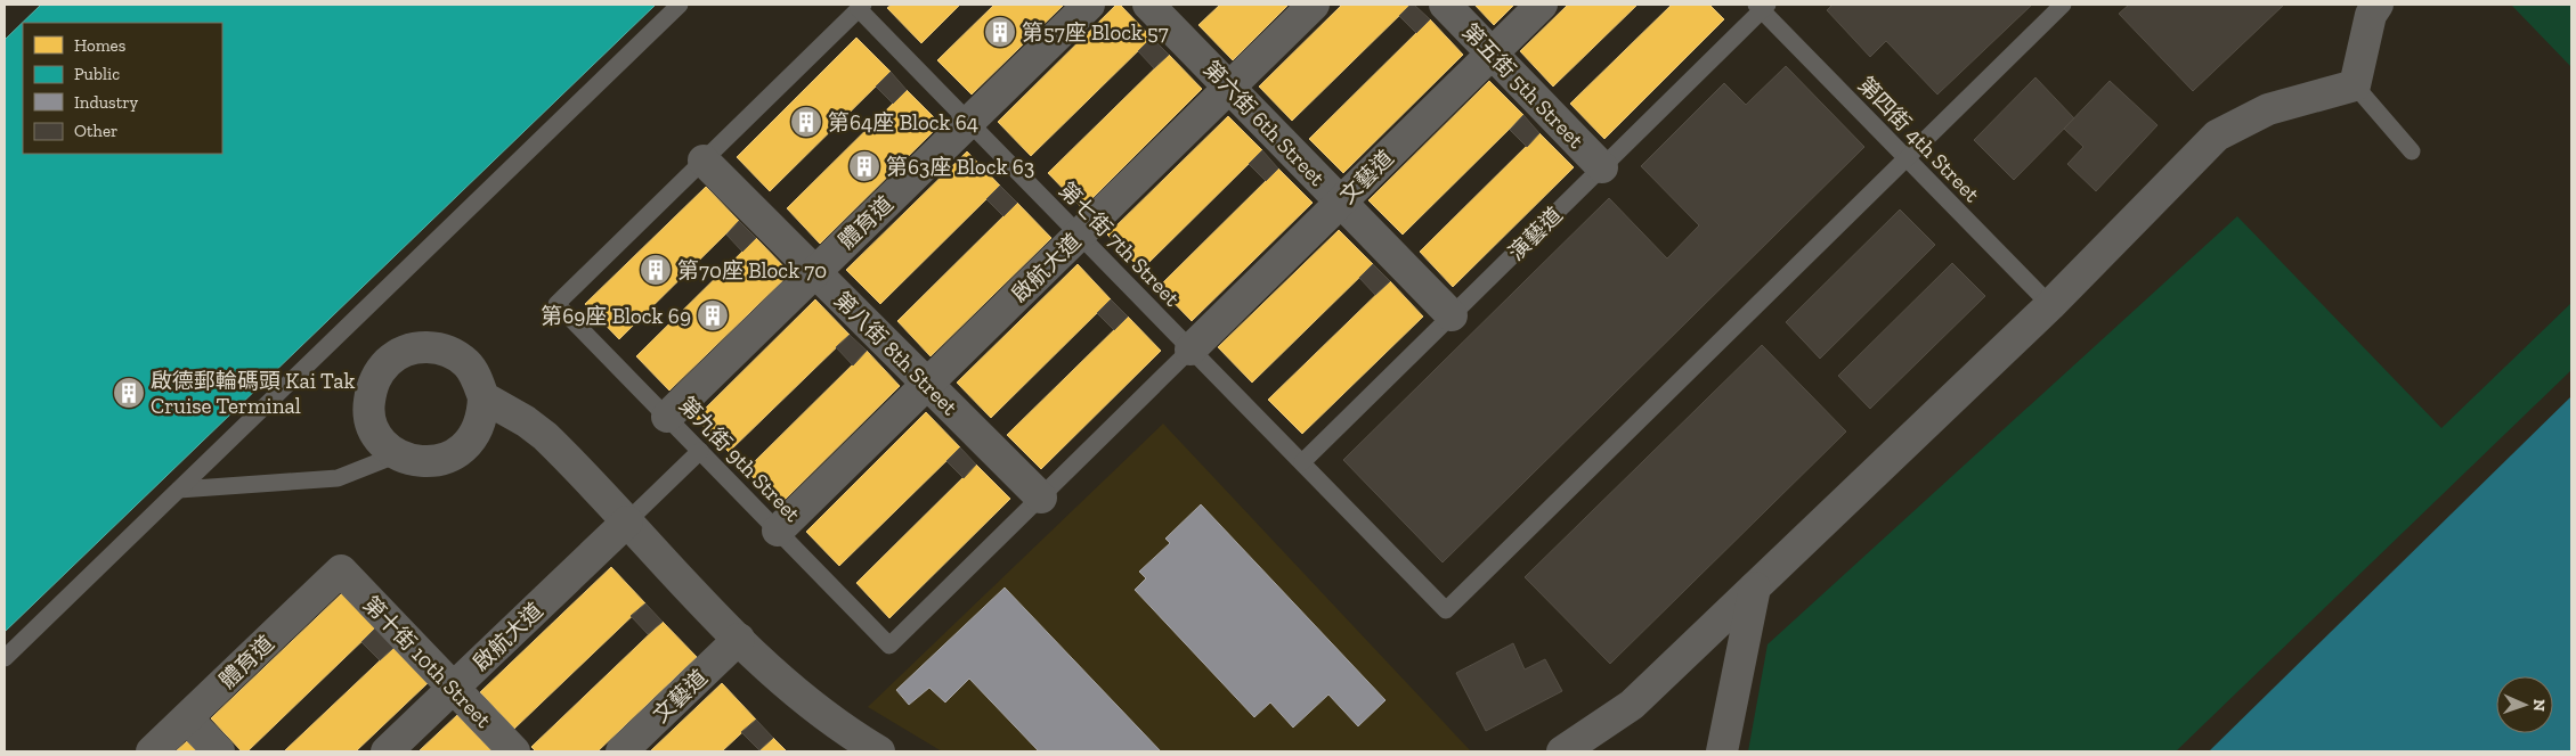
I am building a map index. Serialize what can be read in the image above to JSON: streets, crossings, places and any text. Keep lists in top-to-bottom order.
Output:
{
  "streets": {
    "street": [
      "第五街 5th Street",
      "第六街 6th Street",
      "文藝道",
      "體育道",
      "啟航大道",
      "第八街 8th Street",
      "第十街 10th Street"
    ],
    "lane": [
      "第四街 4th Street",
      "演藝道",
      "第七街 7th Street",
      "第九街 9th Street"
    ]
  },
  "crossings": [
    ["第五街 5th Street", "文藝道"],
    ["第五街 5th Street", "演藝道"],
    ["第六街 6th Street", "文藝道"],
    ["第六街 6th Street", "演藝道"],
    ["第六街 6th Street", "啟航大道"],
    ["第四街 4th Street", "演藝道"],
    ["第四街 4th Street", "第七街 7th Street"],
    ["文藝道", "第七街 7th Street"],
    ["體育道", "第七街 7th Street"],
    ["體育道", "第八街 8th Street"],
    ["體育道", "第九街 9th Street"],
    ["體育道", "第十街 10th Street"],
    ["演藝道", "第七街 7th Street"],
    ["第七街 7th Street", "啟航大道"],
    ["啟航大道", "第八街 8th Street"],
    ["啟航大道", "第九街 9th Street"],
    ["啟航大道", "第十街 10th Street"],
    ["第八街 8th Street", "第九街 9th Street"]
  ],
  "places": {
    "building": [
      "第57座 Block 57",
      "第64座 Block 64",
      "第63座 Block 63",
      "第70座 Block 70",
      "第69座 Block 69",
      "啟德郵輪碼頭 Kai Tak Cruise Terminal"
    ]
  },
  "legend": [
    "Homes",
    "Public",
    "Industry",
    "Other"
  ],
  "north": "right"
}
